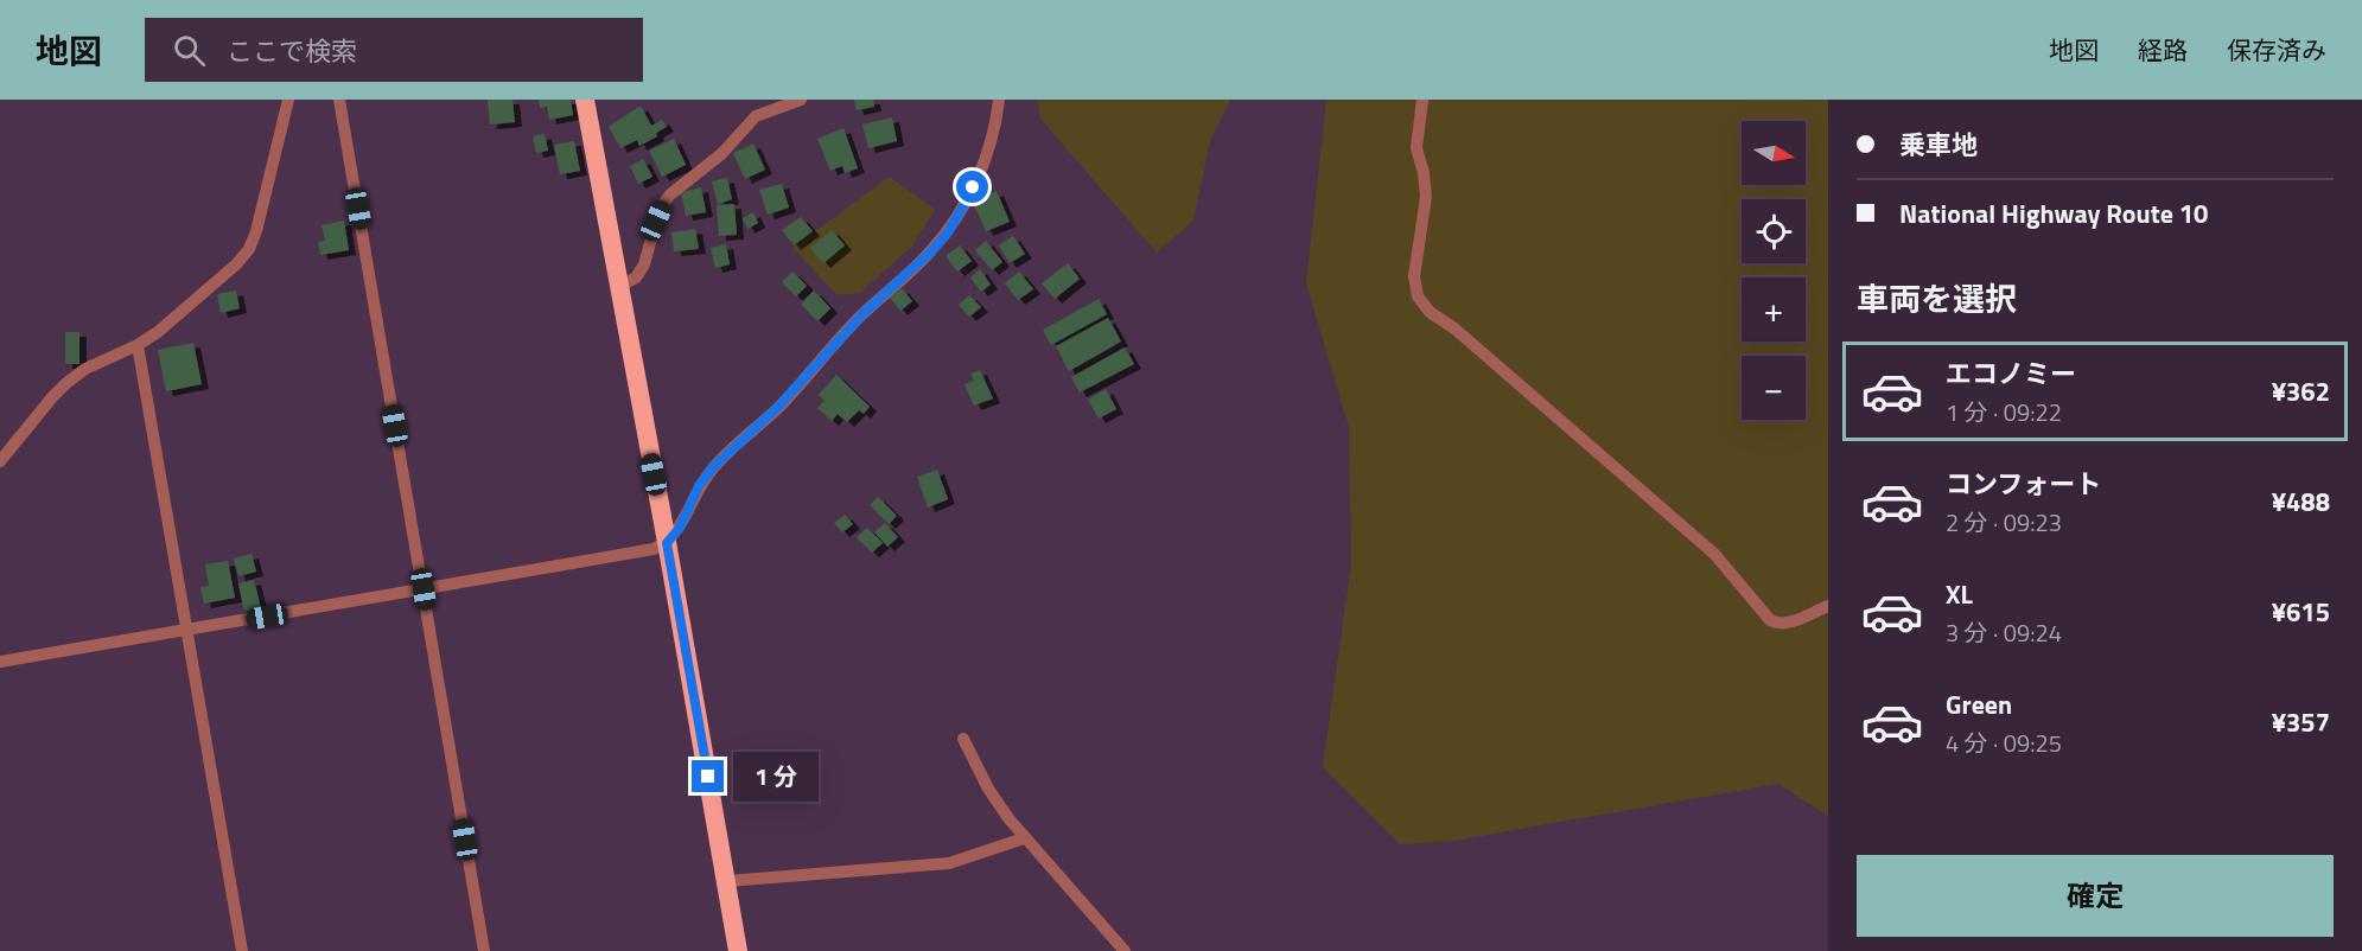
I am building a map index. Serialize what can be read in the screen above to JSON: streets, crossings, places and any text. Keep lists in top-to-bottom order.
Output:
{
  "north": "right",
  "page": {
    "header": "地図",
    "search": "ここで検索",
    "nav": ["地図", "経路", "保存済み"],
    "banner": ["乗車地", "National Highway Route 10"],
    "map_buttons": ["+", "−"],
    "heading": "車両を選択",
    "list": [
      {
        "name": "エコノミー",
        "note": "1 分 · 09:22",
        "value": "¥362"
      },
      {
        "name": "コンフォート",
        "note": "2 分 · 09:23",
        "value": "¥488"
      },
      {
        "name": "XL",
        "note": "3 分 · 09:24",
        "value": "¥615"
      },
      {
        "name": "Green",
        "note": "4 分 · 09:25",
        "value": "¥357"
      }
    ],
    "bubble": "1 分",
    "buttons": "確定"
  }
}
